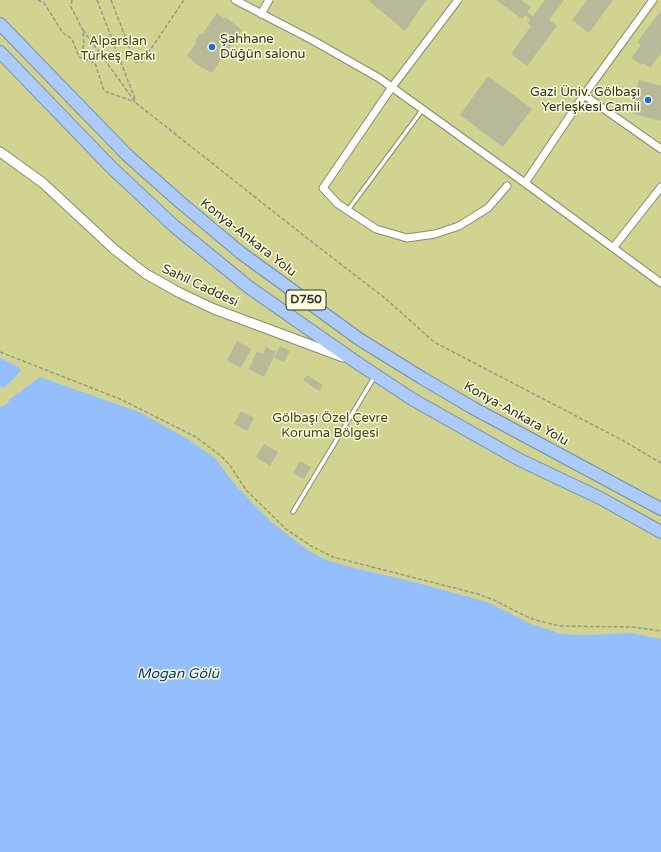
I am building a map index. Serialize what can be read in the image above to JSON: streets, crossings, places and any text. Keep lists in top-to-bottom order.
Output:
{
  "streets": {
    "highway": ["Konya-Ankara Yolu", "D750"],
    "street": ["Sahil Caddesi"]
  },
  "crossings": [
    ["Sahil Caddesi", "D750"]
  ],
  "water": ["Mogan Gölü"],
  "parks": ["Alparslan Türkeş Parkı", "Gölbaşı Özel Çevre Koruma Bölgesi"],
  "places": ["Şahhane Düğün salonu", "Gazi Üniv. Gölbaşı Yerleşkesi Camii"]
}
